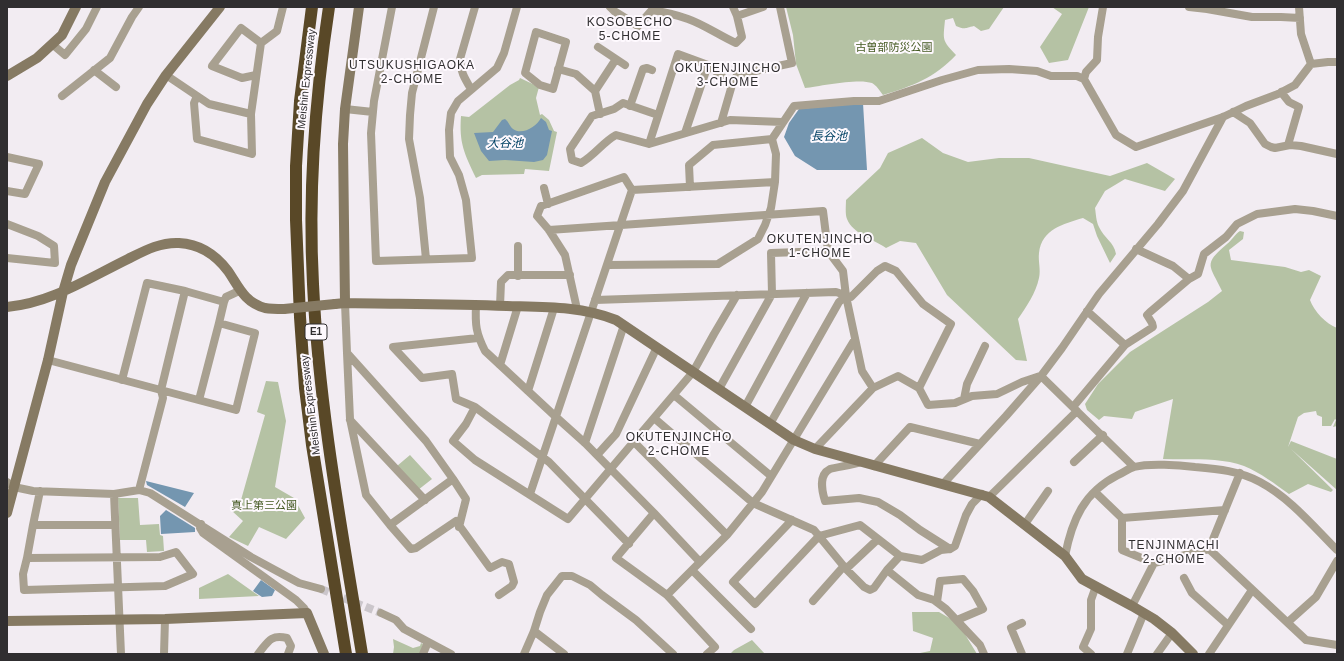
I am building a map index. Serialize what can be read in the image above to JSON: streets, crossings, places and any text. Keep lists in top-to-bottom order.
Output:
{
  "streets": {
    "highway": ["Meishin Expressway", "E1"]
  },
  "districts": [
    "KOSOBECHO 5-CHOME",
    "UTSUKUSHIGAOKA 2-CHOME",
    "OKUTENJINCHO 3-CHOME",
    "OKUTENJINCHO 1-CHOME",
    "OKUTENJINCHO 2-CHOME",
    "TENJINMACHI 2-CHOME"
  ],
  "water": ["長谷池", "大谷池"],
  "parks": ["古曽部防災公園", "真上第三公園"]
}
